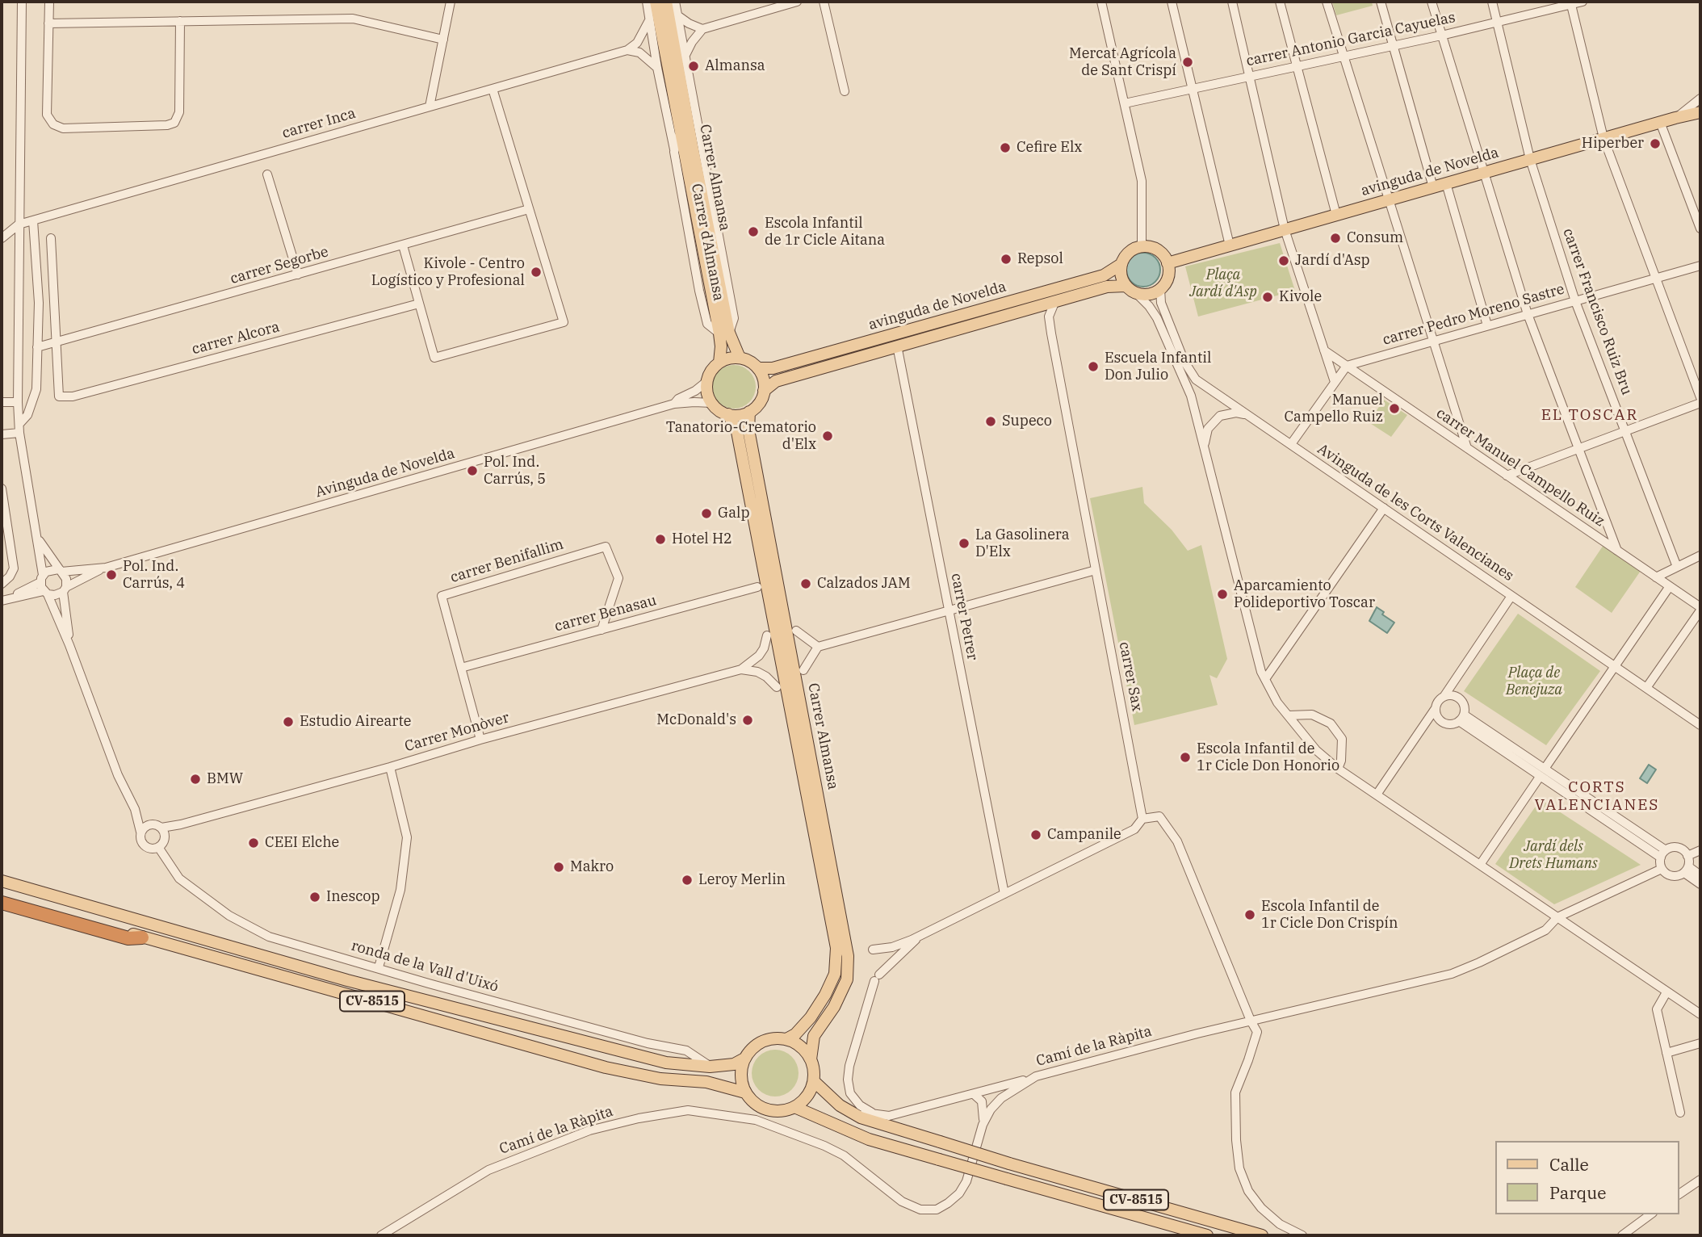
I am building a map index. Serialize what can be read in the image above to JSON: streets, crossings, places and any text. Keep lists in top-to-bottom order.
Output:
{
  "streets": {
    "main road": [
      "avinguda de Novelda",
      "Carrer Almansa",
      "Carrer d'Almansa",
      "CV-8515"
    ],
    "street": [
      "carrer Antonio Garcia Cayuelas",
      "carrer Inca",
      "carrer Segorbe",
      "carrer Francisco Ruiz Bru",
      "carrer Pedro Moreno Sastre",
      "carrer Alcora",
      "carrer Manuel Campello Ruiz",
      "Avinguda de Novelda",
      "Avinguda de les Corts Valencianes",
      "carrer Benifallim",
      "carrer Benasau",
      "carrer Petrer",
      "carrer Sax",
      "Carrer Monòver",
      "ronda de la Vall d'Uixó",
      "Camí de la Ràpita"
    ]
  },
  "crossings": [
    ["carrer Antonio Garcia Cayuelas", "carrer Francisco Ruiz Bru"],
    ["avinguda de Novelda", "Carrer Almansa"],
    ["avinguda de Novelda", "Carrer d'Almansa"],
    ["avinguda de Novelda", "carrer Francisco Ruiz Bru"],
    ["avinguda de Novelda", "Avinguda de Novelda"],
    ["avinguda de Novelda", "Avinguda de les Corts Valencianes"],
    ["avinguda de Novelda", "carrer Petrer"],
    ["avinguda de Novelda", "carrer Sax"],
    ["Carrer Almansa", "Carrer d'Almansa"],
    ["Carrer Almansa", "Avinguda de Novelda"],
    ["Carrer Almansa", "CV-8515"],
    ["Carrer d'Almansa", "Avinguda de Novelda"],
    ["carrer Segorbe", "carrer Alcora"],
    ["carrer Francisco Ruiz Bru", "carrer Pedro Moreno Sastre"],
    ["carrer Pedro Moreno Sastre", "carrer Manuel Campello Ruiz"],
    ["carrer Benifallim", "carrer Benasau"],
    ["carrer Benifallim", "Carrer Monòver"],
    ["Carrer Monòver", "ronda de la Vall d'Uixó"],
    ["ronda de la Vall d'Uixó", "CV-8515"]
  ],
  "districts": ["EL TOSCAR", "CORTS VALENCIANES"],
  "parks": ["Plaça Jardí d'Asp", "Plaça de Benejuza", "Jardí dels Drets Humans"],
  "places": [
    "Mercat Agrícola de Sant Crispí",
    "Almansa",
    "Hiperber",
    "Cefire Elx",
    "Escola Infantil de 1r Cicle Aitana",
    "Consum",
    "Repsol",
    "Jardí d'Asp",
    "Kivole - Centro Logístico y Profesional",
    "Kivole",
    "Escuela Infantil Don Julio",
    "Manuel Campello Ruiz",
    "Supeco",
    "Tanatorio-Crematorio d'Elx",
    "Pol. Ind. Carrús, 5",
    "Galp",
    "Hotel H2",
    "La Gasolinera D'Elx",
    "Pol. Ind. Carrús, 4",
    "Calzados JAM",
    "Aparcamiento Polideportivo Toscar",
    "McDonald's",
    "Estudio Airearte",
    "Escola Infantil de 1r Cicle Don Honorio",
    "BMW",
    "Campanile",
    "CEEI Elche",
    "Makro",
    "Leroy Merlin",
    "Inescop",
    "Escola Infantil de 1r Cicle Don Crispín"
  ],
  "legend": ["Calle", "Parque"]
}
